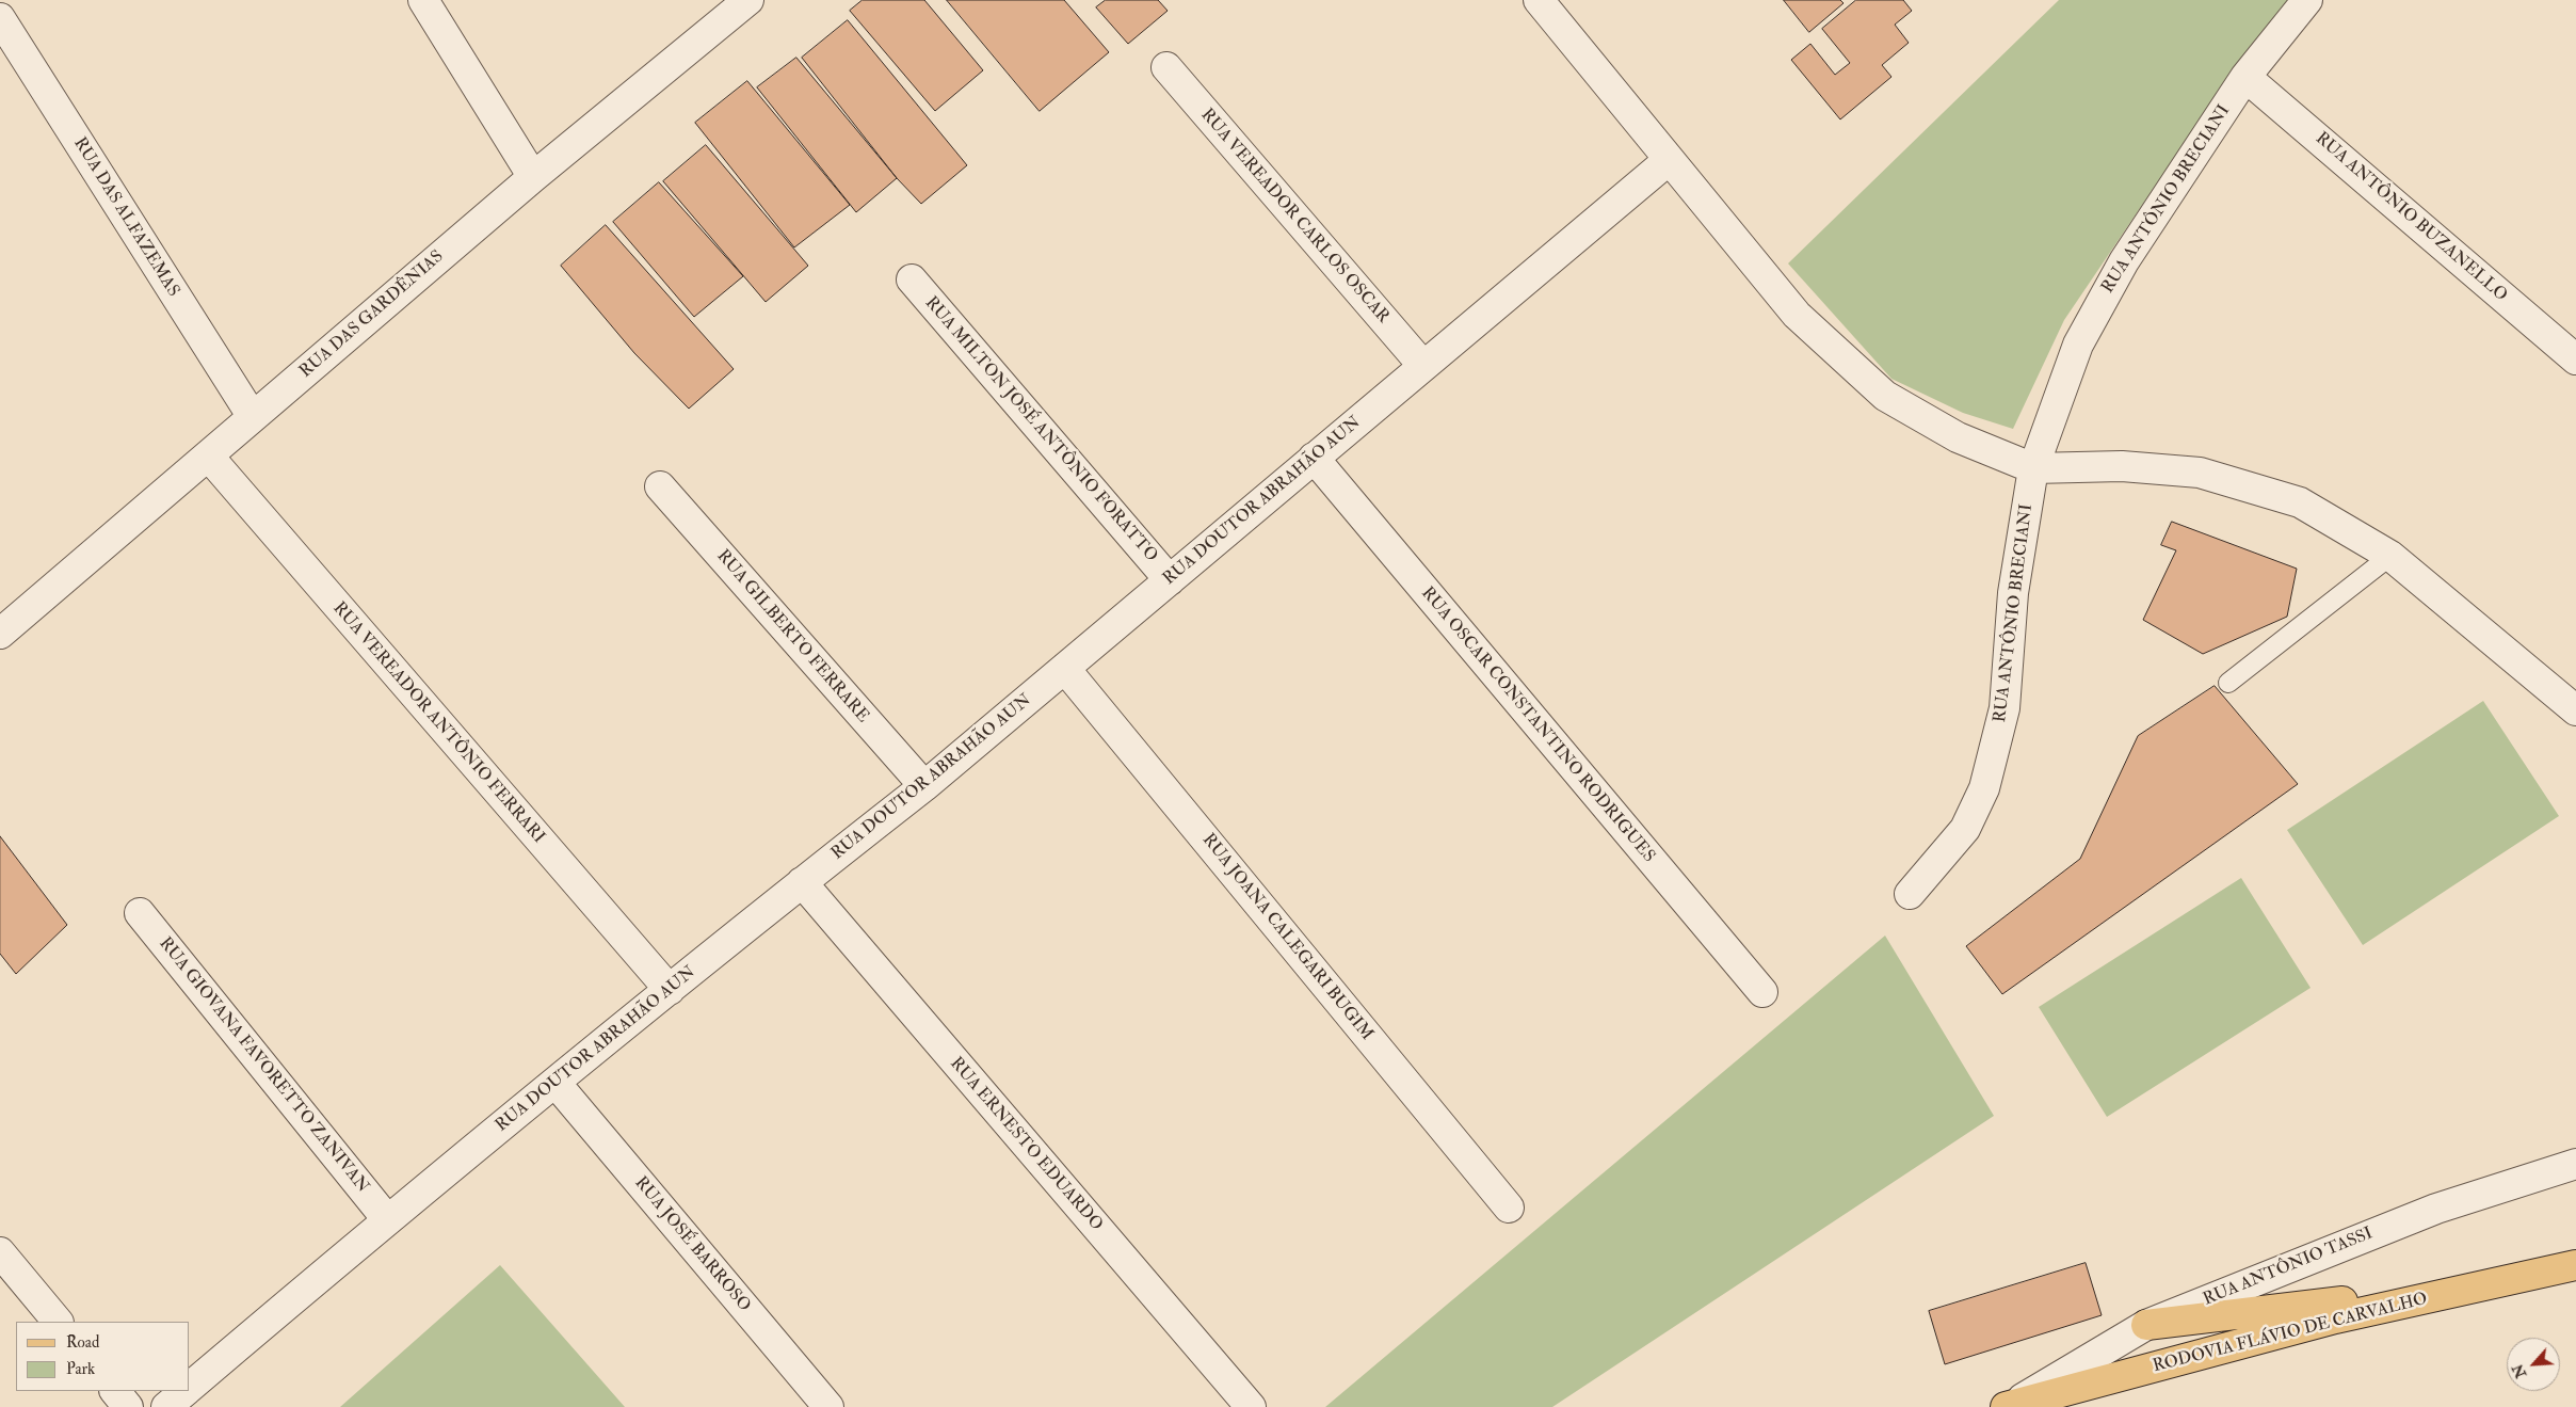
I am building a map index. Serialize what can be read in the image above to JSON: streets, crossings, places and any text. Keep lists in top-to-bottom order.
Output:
{
  "streets": {
    "main road": ["RODOVIA FLÁVIO DE CARVALHO"],
    "street": [
      "RUA ANTÔNIO BRECIANI",
      "RUA VEREADOR CARLOS OSCAR",
      "RUA DAS ALFAZEMAS",
      "RUA ANTÔNIO BUZANELLO",
      "RUA DAS GARDÊNIAS",
      "RUA MILTON JOSÉ ANTÔNIO FORATTO",
      "RUA DOUTOR ABRAHÃO AUN",
      "RUA GILBERTO FERRARE",
      "RUA VEREADOR ANTÔNIO FERRARI",
      "RUA OSCAR CONSTANTINO RODRIGUES",
      "RUA JOANA CALEGARI BUGIM",
      "RUA GIOVANA FAVORETTO ZANIVAN",
      "RUA ERNESTO EDUARDO",
      "RUA JOSÉ BARROSO",
      "RUA ANTÔNIO TASSI"
    ]
  },
  "crossings": [
    ["RUA ANTÔNIO BRECIANI", "RUA ANTÔNIO BUZANELLO"],
    ["RUA VEREADOR CARLOS OSCAR", "RUA DOUTOR ABRAHÃO AUN"],
    ["RUA DAS ALFAZEMAS", "RUA DAS GARDÊNIAS"],
    ["RUA DAS GARDÊNIAS", "RUA VEREADOR ANTÔNIO FERRARI"],
    ["RUA MILTON JOSÉ ANTÔNIO FORATTO", "RUA DOUTOR ABRAHÃO AUN"],
    ["RUA DOUTOR ABRAHÃO AUN", "RUA GILBERTO FERRARE"],
    ["RUA DOUTOR ABRAHÃO AUN", "RUA VEREADOR ANTÔNIO FERRARI"],
    ["RUA DOUTOR ABRAHÃO AUN", "RUA OSCAR CONSTANTINO RODRIGUES"],
    ["RUA DOUTOR ABRAHÃO AUN", "RUA JOANA CALEGARI BUGIM"],
    ["RUA DOUTOR ABRAHÃO AUN", "RUA GIOVANA FAVORETTO ZANIVAN"],
    ["RUA DOUTOR ABRAHÃO AUN", "RUA ERNESTO EDUARDO"],
    ["RUA DOUTOR ABRAHÃO AUN", "RUA JOSÉ BARROSO"],
    ["RUA ANTÔNIO TASSI", "RODOVIA FLÁVIO DE CARVALHO"]
  ],
  "legend": ["Road", "Park"],
  "north": "bottom left"
}
